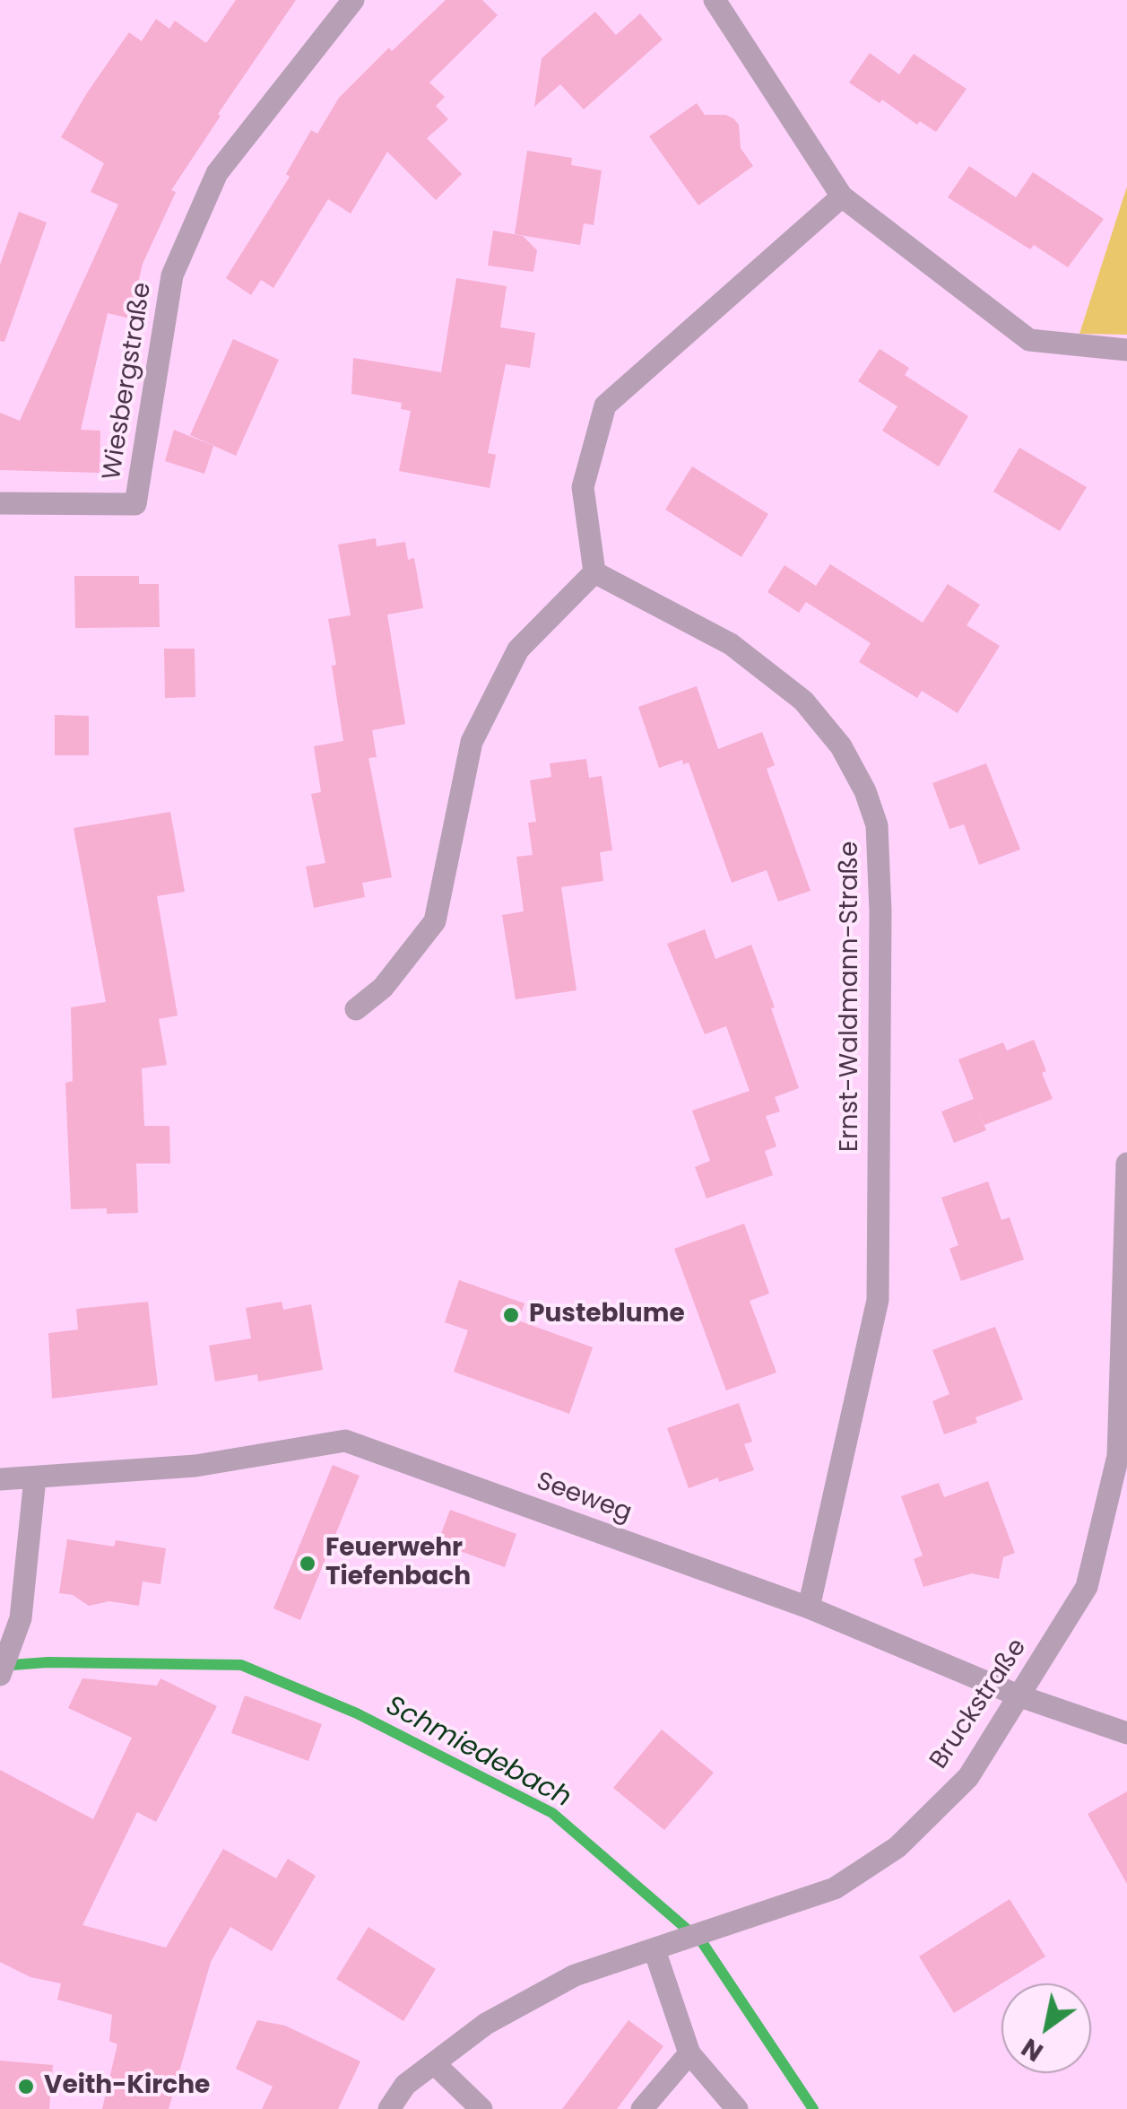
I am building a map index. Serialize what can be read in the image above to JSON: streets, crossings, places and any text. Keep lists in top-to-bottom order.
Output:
{
  "streets": {
    "street": [
      "Wiesbergstraße",
      "Ernst-Waldmann-Straße",
      "Seeweg",
      "Bruckstraße"
    ]
  },
  "crossings": [
    ["Ernst-Waldmann-Straße", "Seeweg"],
    ["Seeweg", "Bruckstraße"]
  ],
  "water": ["Schmiedebach"],
  "places": ["Pusteblume", "Feuerwehr Tiefenbach", "Veith-Kirche"],
  "north": "bottom left"
}
